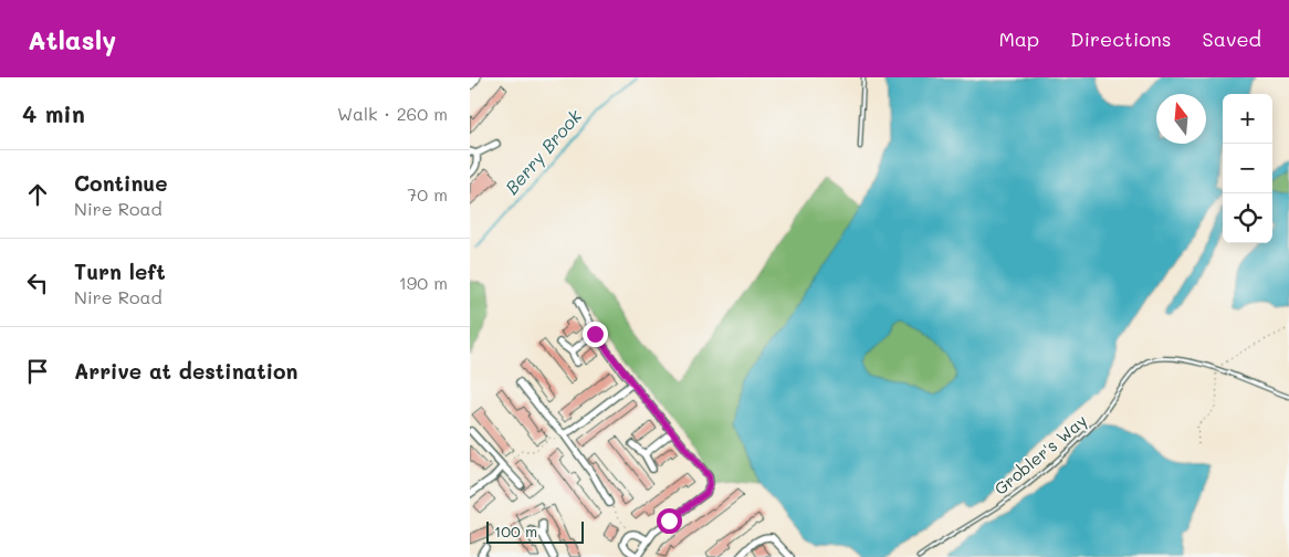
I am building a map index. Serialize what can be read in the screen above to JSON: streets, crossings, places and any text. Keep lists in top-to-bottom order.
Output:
{
  "streets": {
    "lane": ["Grobler's Way"]
  },
  "water": ["Berry Brook"],
  "scale_bar": "100 m",
  "north": "top",
  "page": {
    "header": "Atlasly",
    "nav": ["Map", "Directions", "Saved"],
    "heading": ["4 min", "Walk · 260 m"],
    "map_buttons": ["+", "−"],
    "list": [
      ["Continue", "Nire Road", "70 m"],
      ["Turn left", "Nire Road", "190 m"],
      "Arrive at destination"
    ],
    "scale": "100 m"
  }
}
